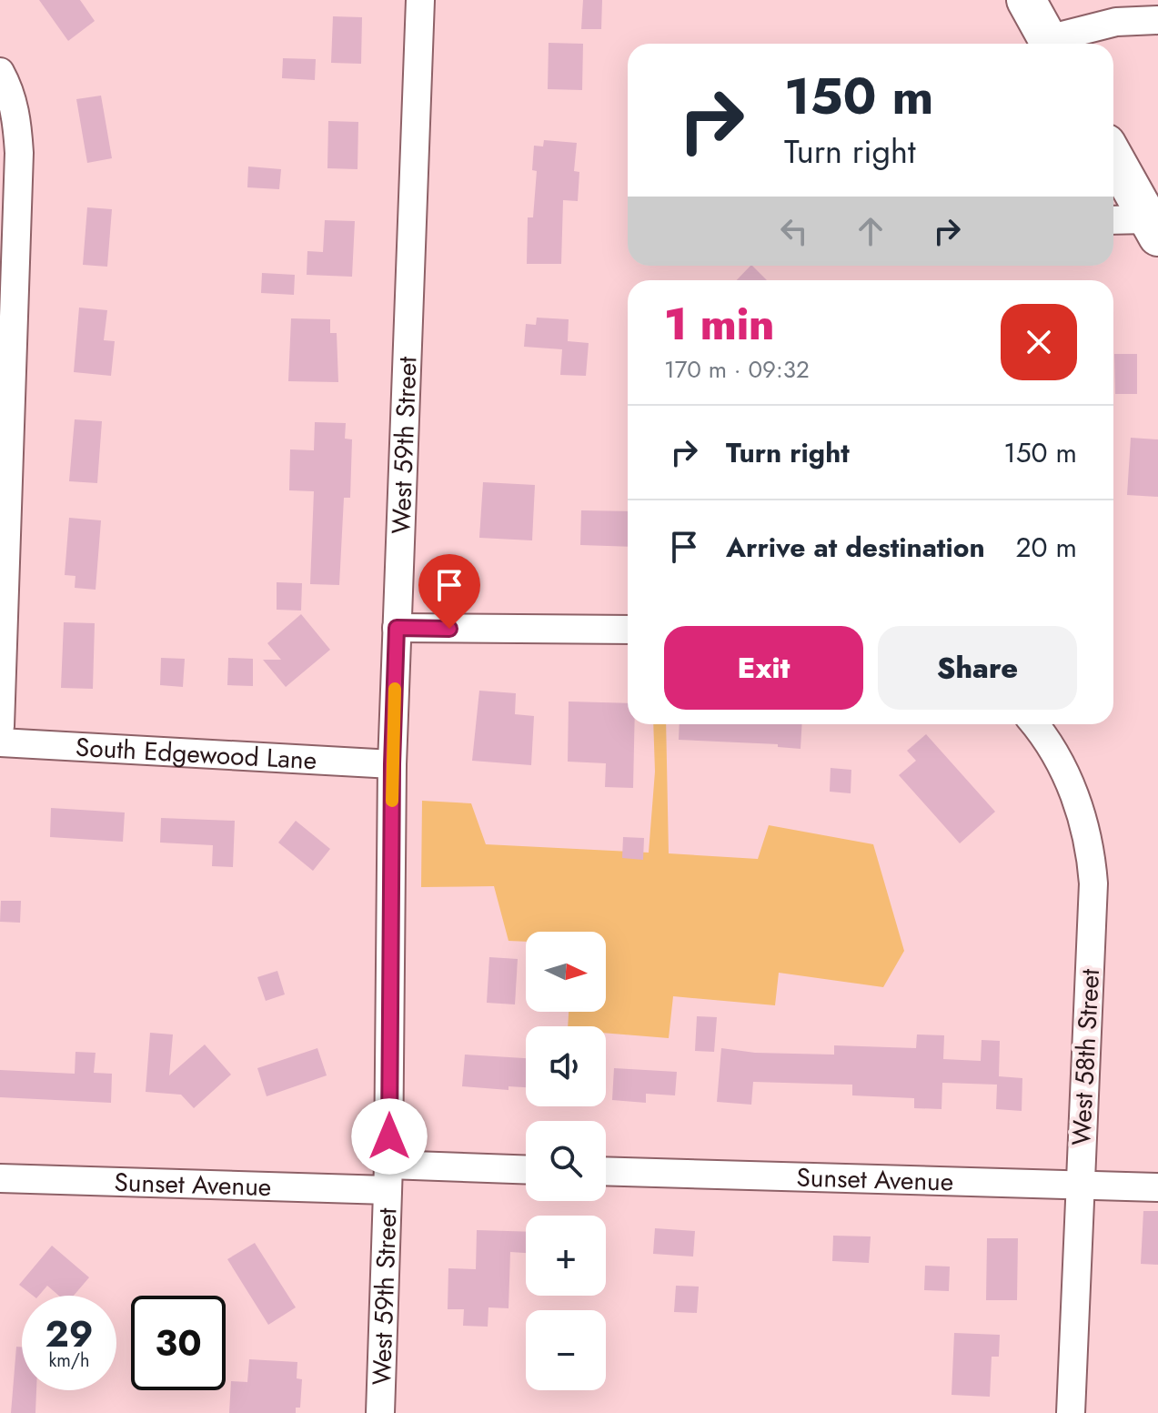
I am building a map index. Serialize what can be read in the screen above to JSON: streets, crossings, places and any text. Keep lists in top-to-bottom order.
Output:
{
  "streets": {
    "street": [
      "West 59th Street",
      "South Edgewood Lane",
      "West 58th Street",
      "Sunset Avenue"
    ]
  },
  "crossings": [
    ["West 59th Street", "South Edgewood Lane"],
    ["West 59th Street", "Sunset Avenue"],
    ["West 58th Street", "Sunset Avenue"]
  ],
  "north": "right",
  "page": {
    "turn": ["150 m", "Turn right"],
    "heading": ["1 min", "170 m · 09:32"],
    "list": [
      {
        "name": "Turn right",
        "value": "150 m"
      },
      {
        "name": "Arrive at destination",
        "value": "20 m"
      }
    ],
    "buttons": ["Exit", "Share"],
    "map_buttons": ["+", "−"],
    "speed": "29 km/h",
    "limit": "30"
  }
}
